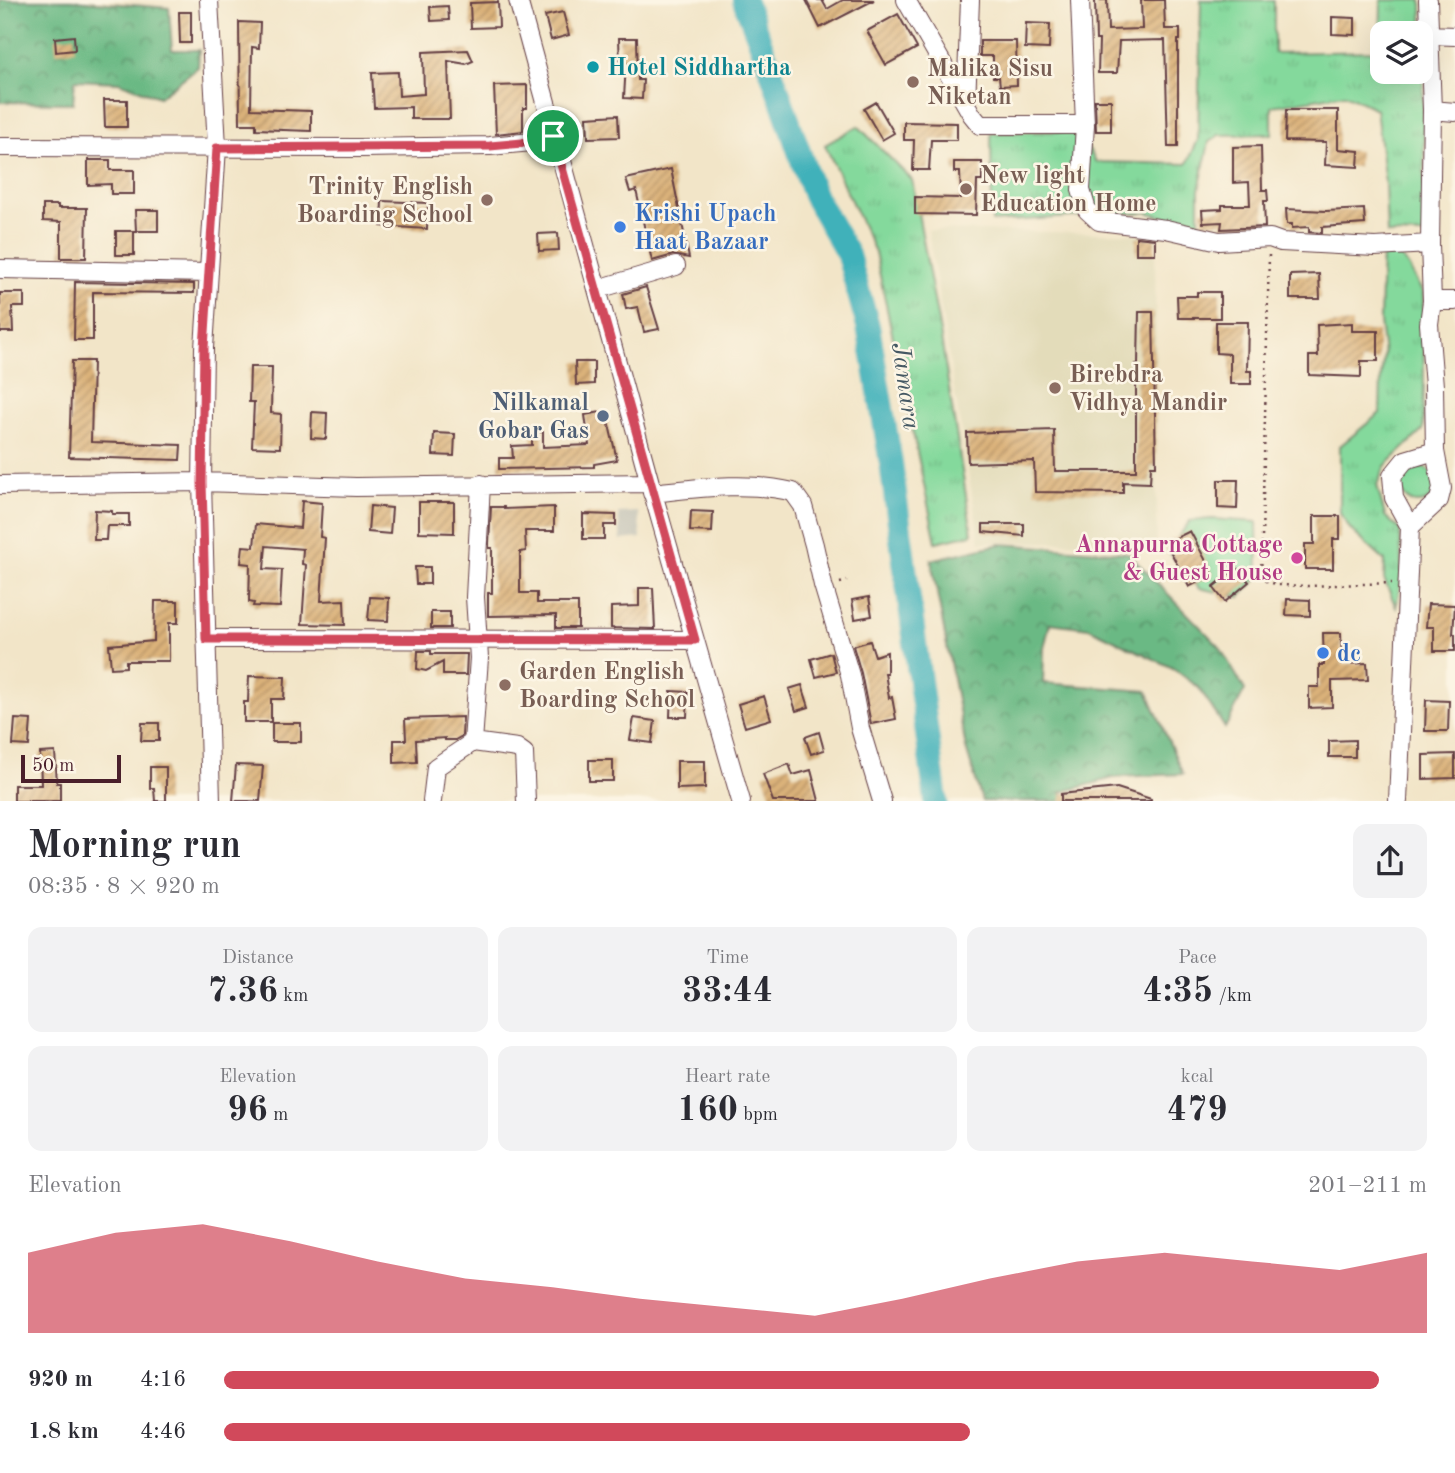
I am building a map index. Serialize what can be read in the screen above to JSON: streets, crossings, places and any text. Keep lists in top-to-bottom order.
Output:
{
  "water": ["Jamara"],
  "places": [
    "Hotel Siddhartha",
    "Malika Sisu Niketan",
    "New light Education Home",
    "Trinity English Boarding School",
    "Krishi Upach Haat Bazaar",
    "Birebdra Vidhya Mandir",
    "Nilkamal Gobar Gas",
    "Annapurna Cottage & Guest House",
    "dc",
    "Garden English Boarding School"
  ],
  "scale_bar": "50 m",
  "page": {
    "scale": "50 m",
    "heading": ["Morning run", "08:35 · 8 × 920 m"],
    "stats": [
      ["Distance", "7.36 km"],
      ["Time", "33:44"],
      ["Pace", "4:35 /km"],
      ["Elevation", "96 m"],
      ["Heart rate", "160 bpm"],
      ["kcal", "479"]
    ],
    "chart": ["Elevation", "201–211 m"],
    "list": [
      {
        "name": "920 m",
        "note": "4:16"
      },
      {
        "name": "1.8 km",
        "note": "4:46"
      }
    ]
  }
}
